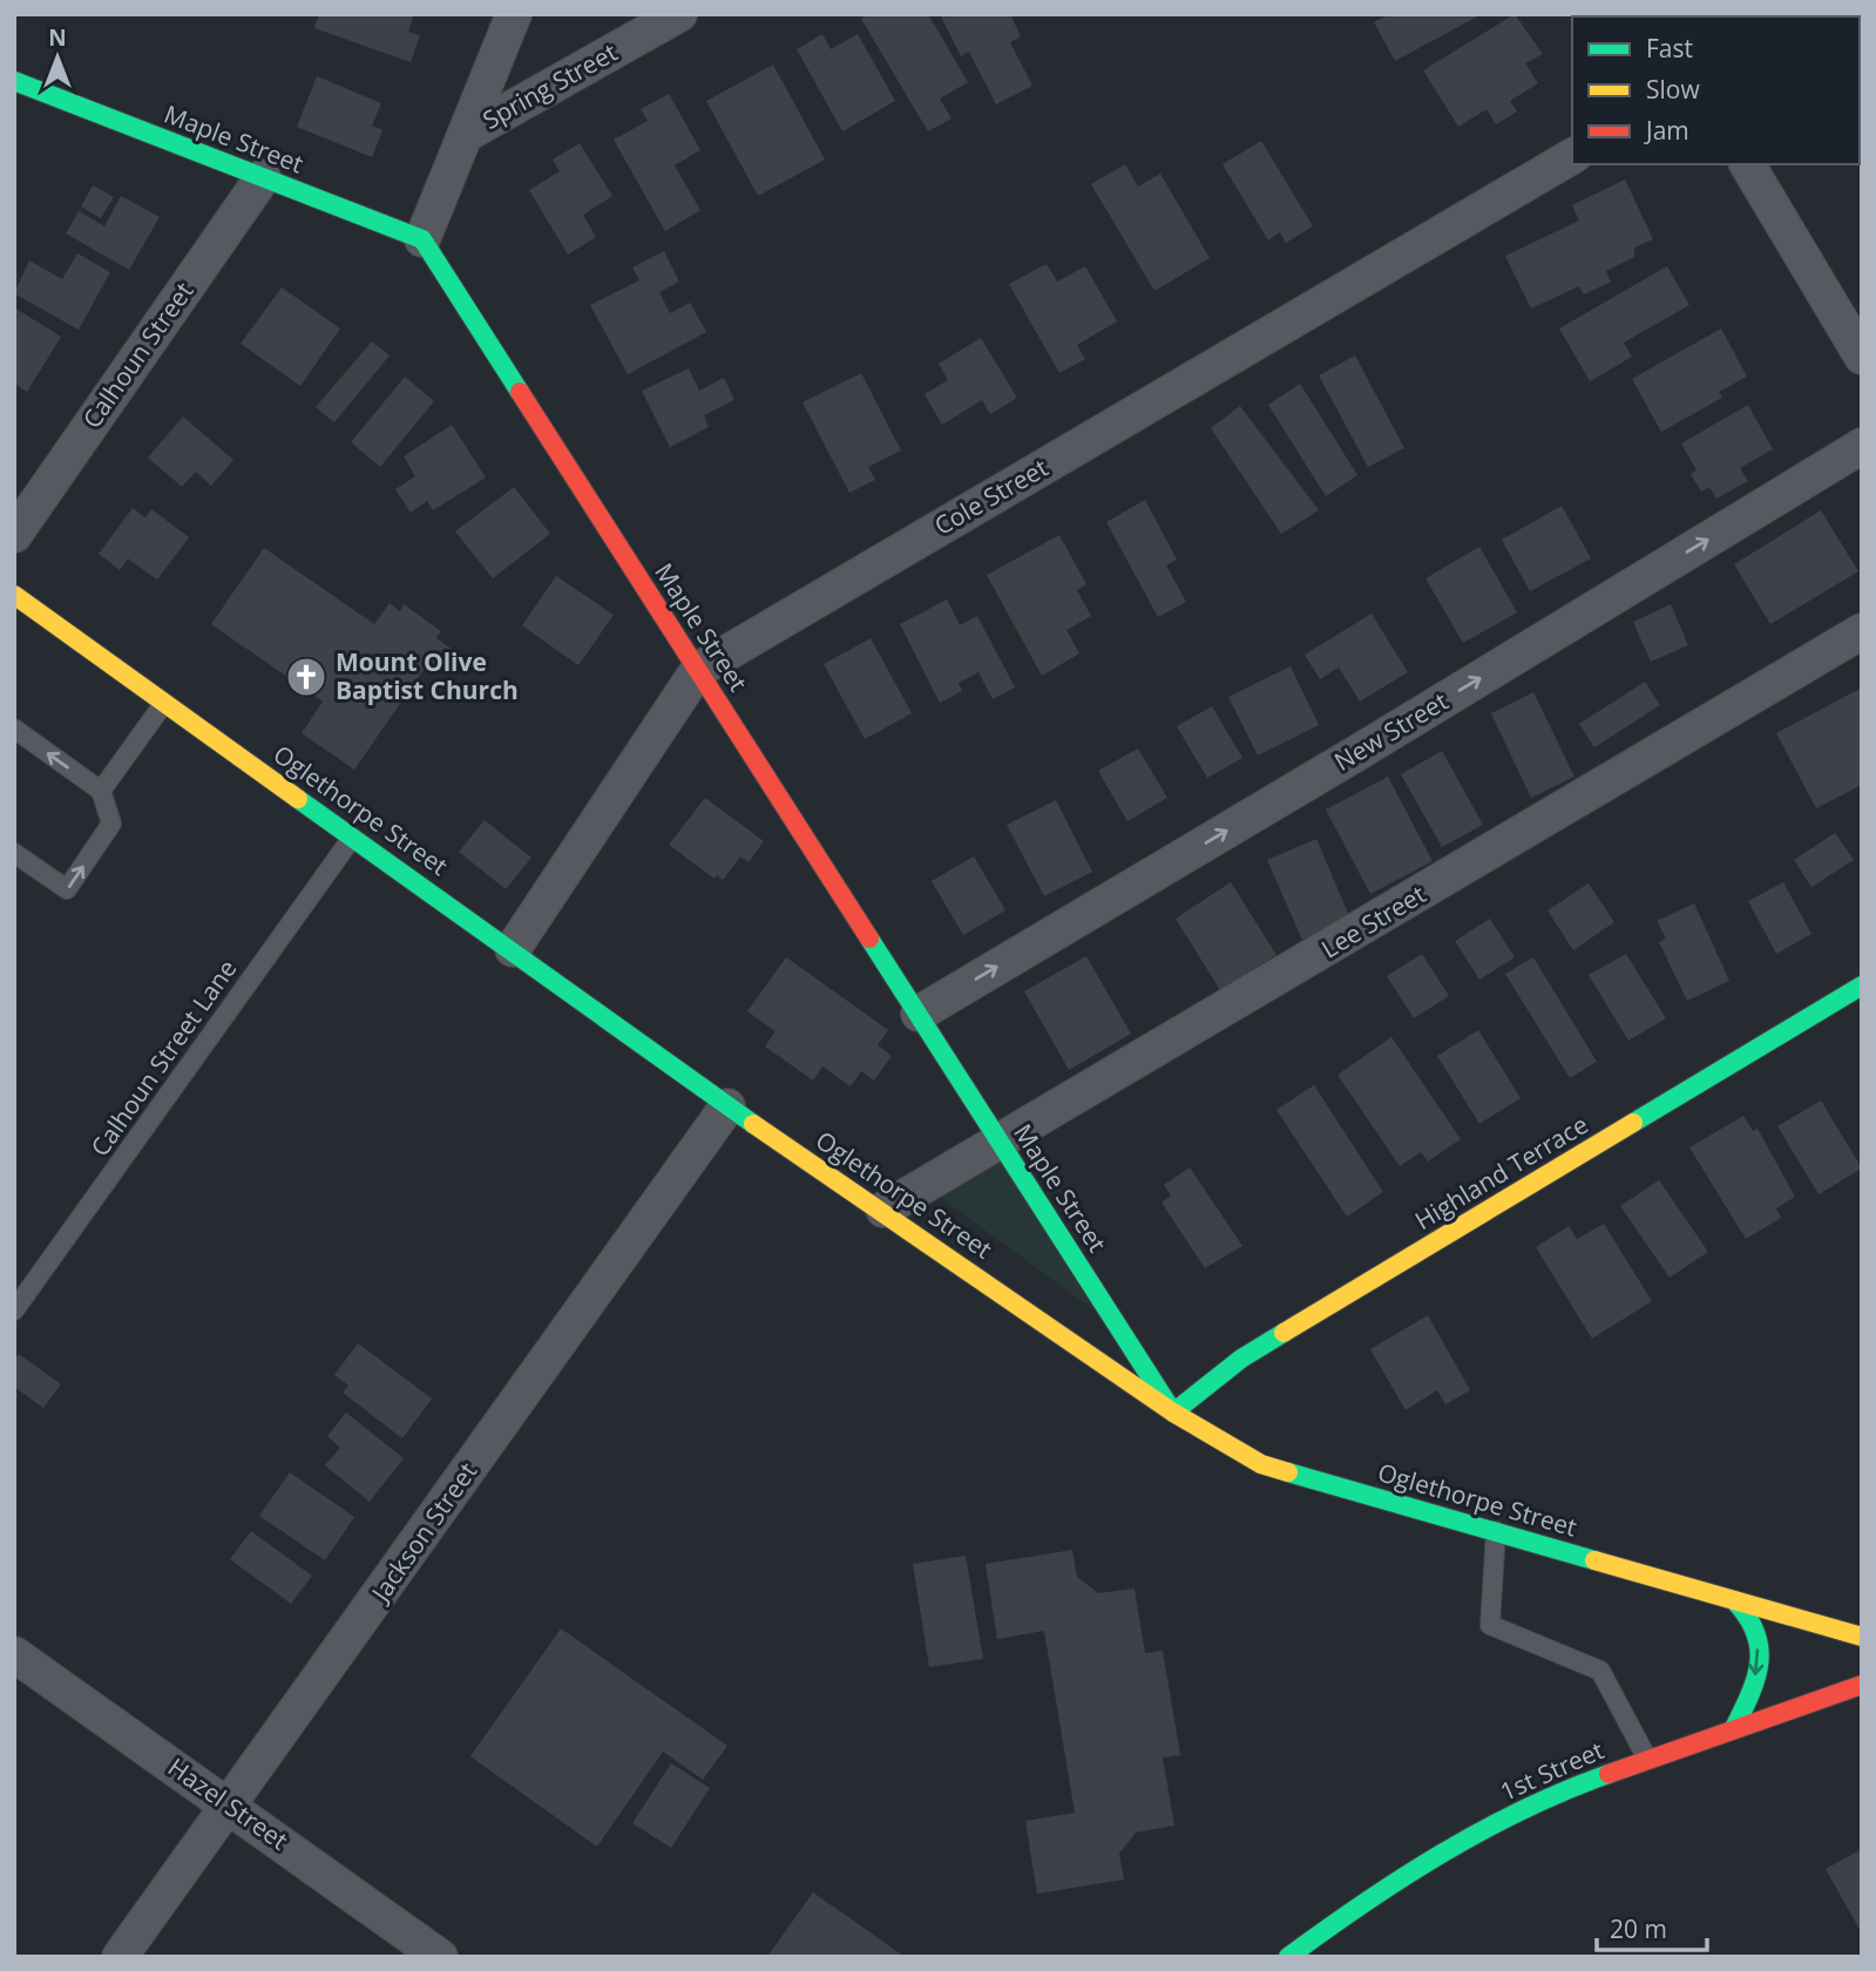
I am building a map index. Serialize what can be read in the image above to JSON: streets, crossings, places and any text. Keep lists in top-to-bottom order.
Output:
{
  "streets": {
    "street": [
      "Spring Street",
      "Maple Street",
      "Calhoun Street",
      "Cole Street",
      "New Street",
      "Oglethorpe Street",
      "Lee Street",
      "Highland Terrace",
      "Jackson Street",
      "1st Street",
      "Hazel Street"
    ],
    "lane": ["Calhoun Street Lane"]
  },
  "crossings": [
    ["Maple Street", "Calhoun Street"],
    ["Maple Street", "Cole Street"],
    ["Maple Street", "New Street"],
    ["Maple Street", "Oglethorpe Street"],
    ["Maple Street", "Lee Street"],
    ["Maple Street", "Highland Terrace"],
    ["Cole Street", "Oglethorpe Street"],
    ["Oglethorpe Street", "Lee Street"],
    ["Oglethorpe Street", "Calhoun Street Lane"],
    ["Oglethorpe Street", "Highland Terrace"],
    ["Oglethorpe Street", "Jackson Street"],
    ["Jackson Street", "Hazel Street"]
  ],
  "one_way": ["New Street"],
  "places": {
    "church": ["Mount Olive Baptist Church"]
  },
  "legend": ["Fast", "Slow", "Jam"],
  "scale_bar": "20 m",
  "north": "top"
}
